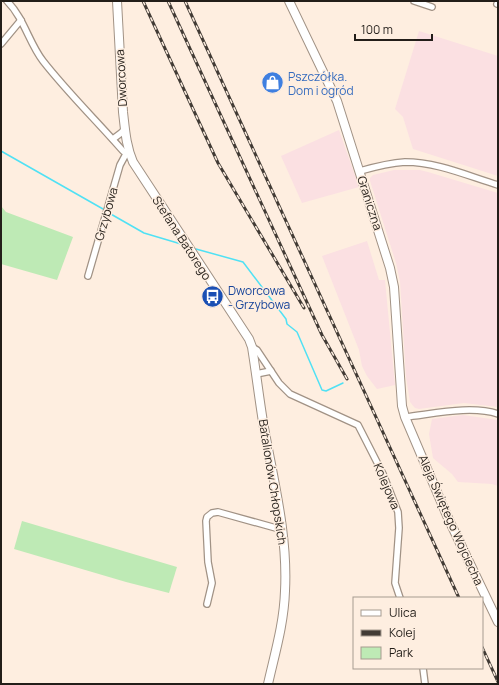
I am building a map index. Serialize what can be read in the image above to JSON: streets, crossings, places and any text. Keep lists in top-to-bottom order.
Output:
{
  "streets": {
    "street": [
      "Dworcowa",
      "Graniczna",
      "Grzybowa",
      "Stefana Batorego",
      "Batalionów Chłopskich",
      "Kolejowa",
      "Aleja Świętego Wojciecha"
    ]
  },
  "crossings": [
    ["Dworcowa", "Grzybowa"],
    ["Dworcowa", "Stefana Batorego"],
    ["Graniczna", "Aleja Świętego Wojciecha"],
    ["Grzybowa", "Stefana Batorego"],
    ["Stefana Batorego", "Batalionów Chłopskich"],
    ["Stefana Batorego", "Kolejowa"]
  ],
  "places": {
    "shop": ["Pszczółka. Dom i ogród"],
    "bus stop": ["Dworcowa - Grzybowa"]
  },
  "legend": ["Ulica", "Kolej", "Park"],
  "scale_bar": "100 m"
}
